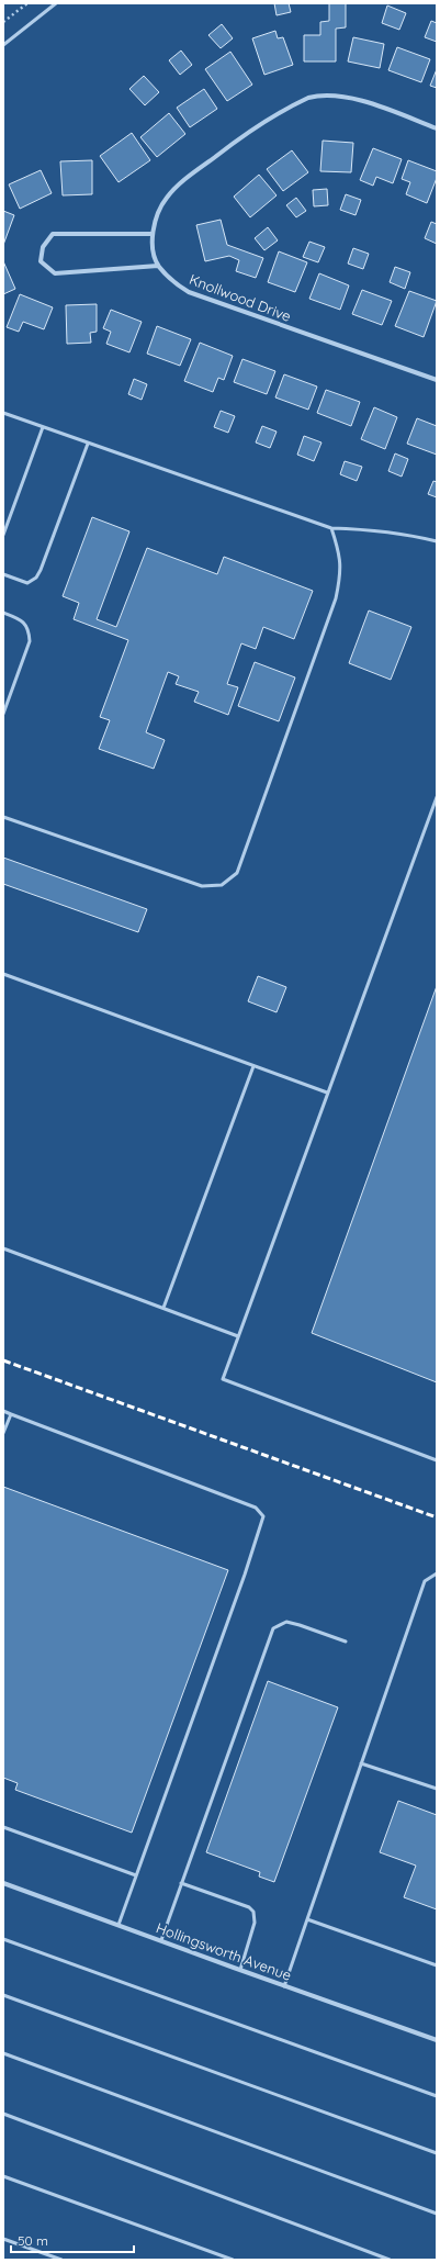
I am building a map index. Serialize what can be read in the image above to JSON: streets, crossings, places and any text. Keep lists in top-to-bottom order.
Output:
{
  "streets": {
    "street": ["Knollwood Drive", "Hollingsworth Avenue"]
  },
  "scale_bar": "50 m"
}
